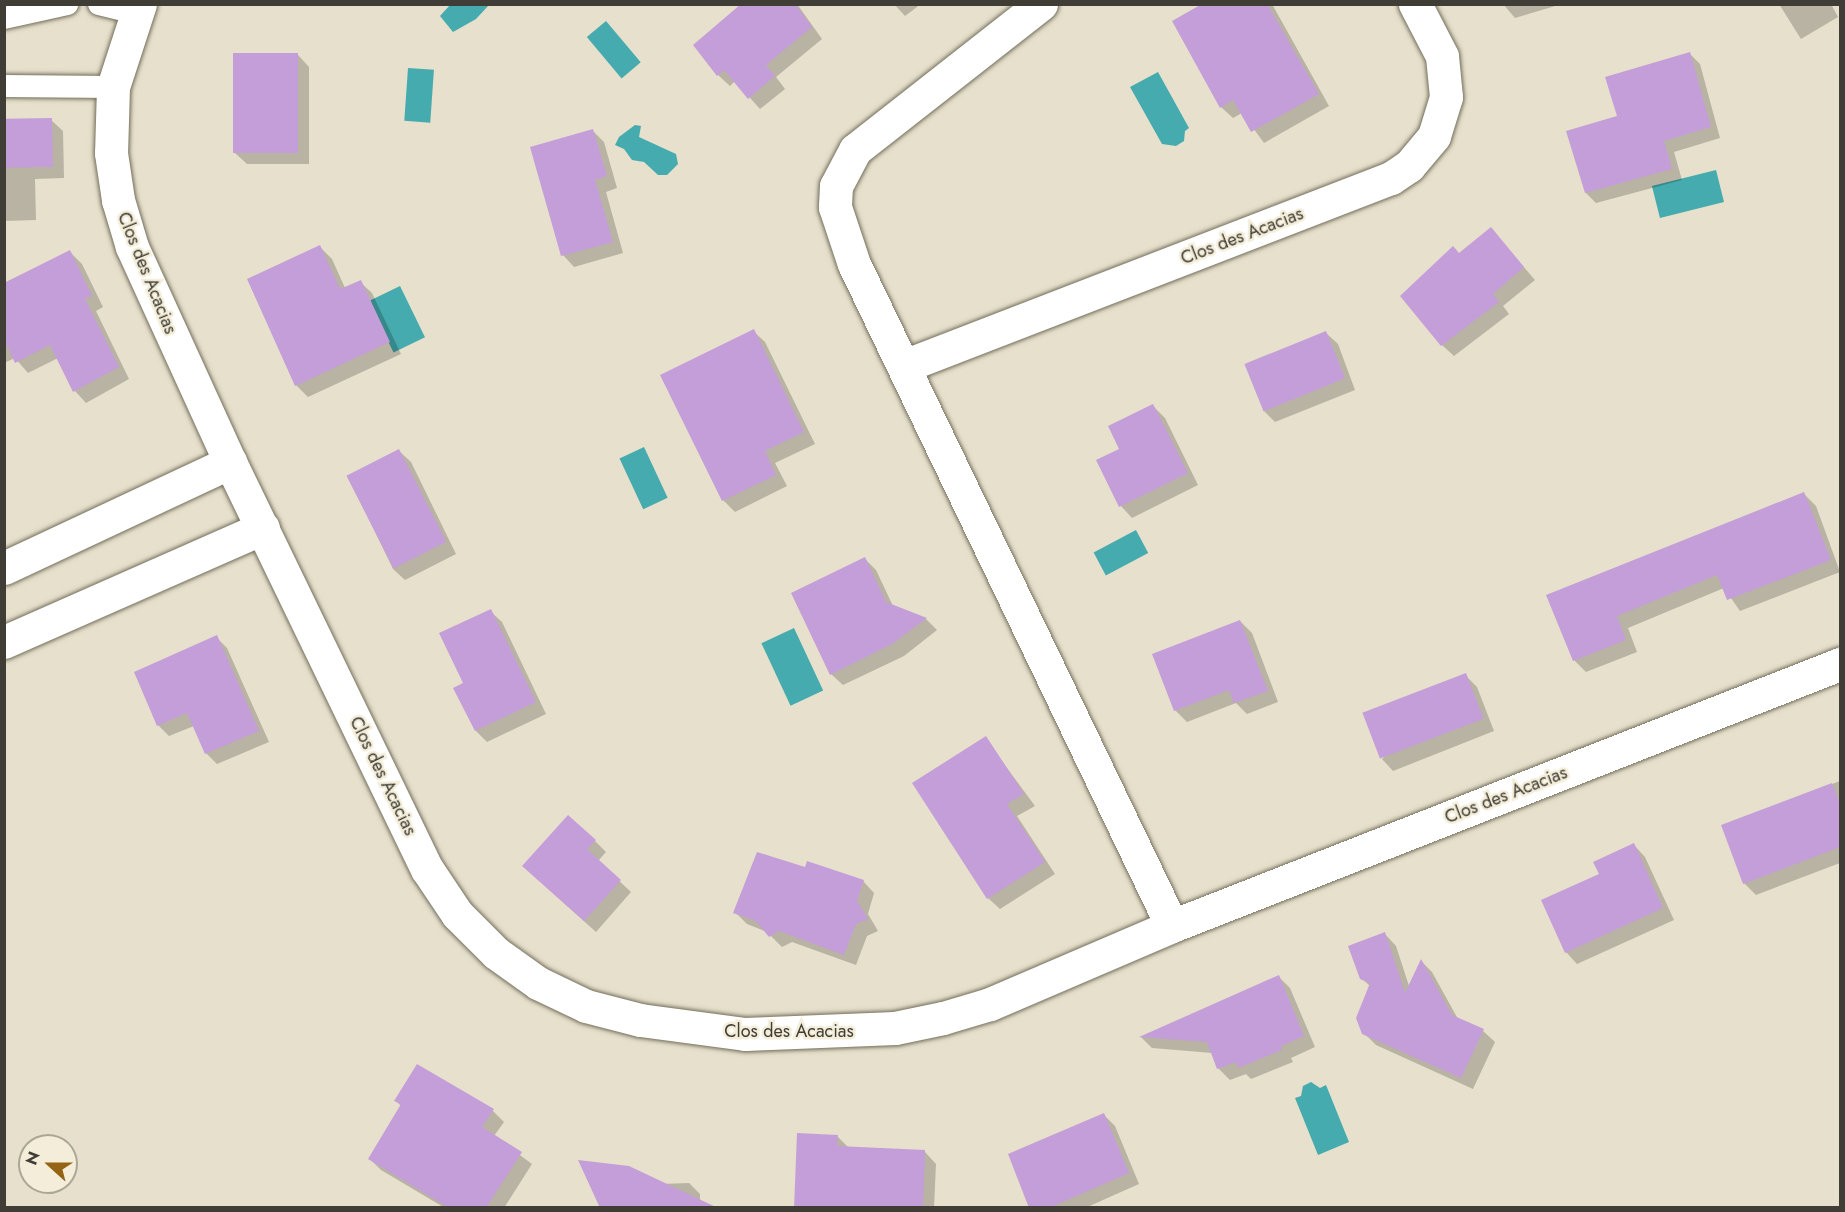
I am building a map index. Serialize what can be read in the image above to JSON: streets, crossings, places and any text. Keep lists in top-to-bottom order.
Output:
{
  "streets": {
    "street": ["Clos des Acacias"]
  },
  "north": "left"
}
